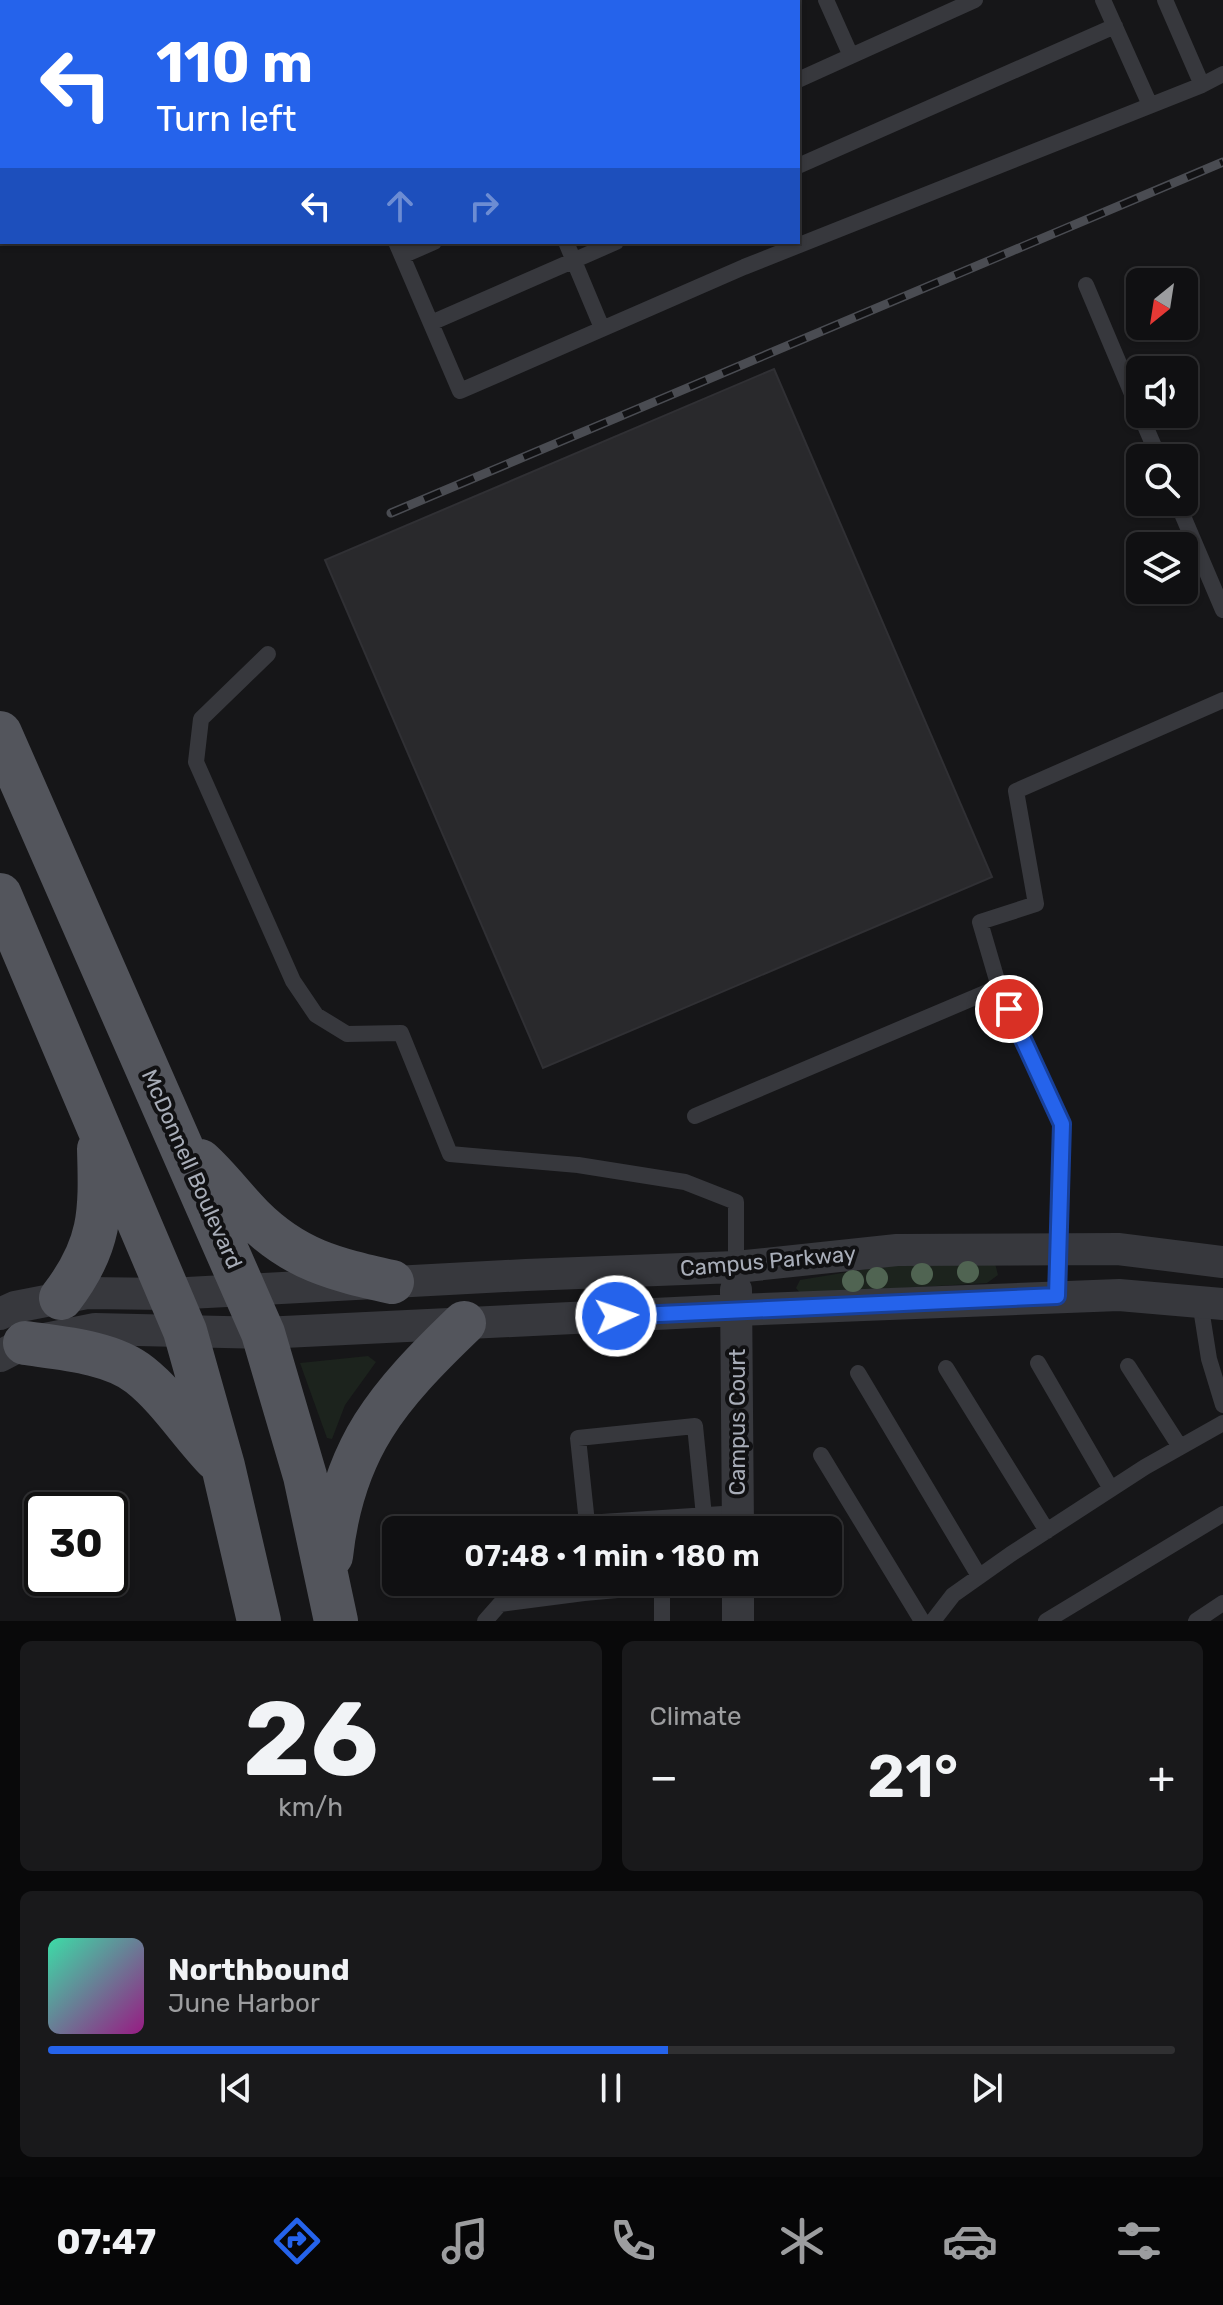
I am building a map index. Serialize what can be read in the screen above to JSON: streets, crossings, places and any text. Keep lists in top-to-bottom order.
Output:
{
  "streets": {
    "main road": ["McDonnell Boulevard"],
    "street": ["Campus Parkway", "Campus Court"]
  },
  "crossings": [
    ["McDonnell Boulevard", "Campus Parkway"],
    ["Campus Parkway", "Campus Court"]
  ],
  "north": "bottom left",
  "page": {
    "turn": ["110 m", "Turn left"],
    "limit": "30",
    "trip": "07:48 · 1 min · 180 m",
    "tile": [
      ["26", "km/h"],
      "Climate"
    ],
    "heat": ["−", "21°", "+"],
    "song": ["Northbound", "June Harbor"],
    "tabs": "07:47"
  }
}
